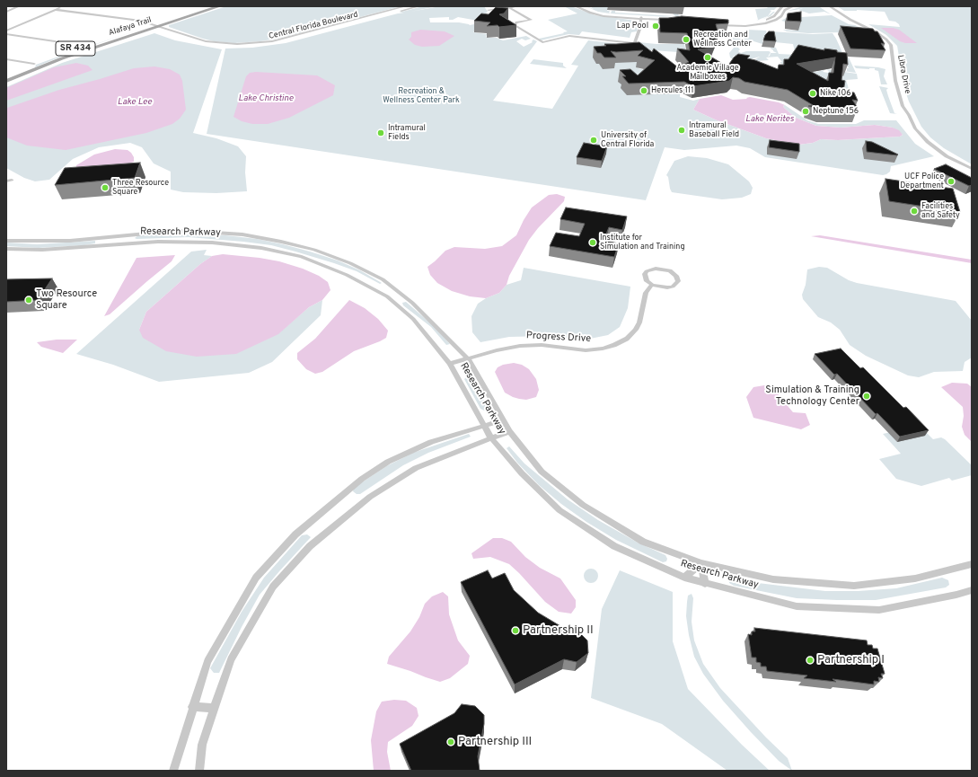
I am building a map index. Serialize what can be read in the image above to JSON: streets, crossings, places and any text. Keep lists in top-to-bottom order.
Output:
{
  "streets": {
    "main road": ["Alafaya Trail", "SR 434"],
    "street": [
      "Central Florida Boulevard",
      "Libra Drive",
      "Research Parkway",
      "Progress Drive"
    ]
  },
  "crossings": [
    ["Central Florida Boulevard", "Alafaya Trail"],
    ["Research Parkway", "Progress Drive"]
  ],
  "water": ["Lake Christine", "Lake Lee", "Lake Nerites"],
  "parks": ["Recreation & Wellness Center Park"],
  "places": [
    "Lap Pool",
    "Recreation and Wellness Center",
    "Academic Village Mailboxes",
    "Hercules 111",
    "Nike 106",
    "Neptune 156",
    "Intramural Baseball Field",
    "Intramural Fields",
    "University of Central Florida",
    "UCF Police Department",
    "Three Resource Square",
    "Facilities and Safety",
    "Institute for Simulation and Training",
    "Two Resource Square",
    "Simulation & Training Technology Center",
    "Partnership II",
    "Partnership I",
    "Partnership III"
  ]
}
